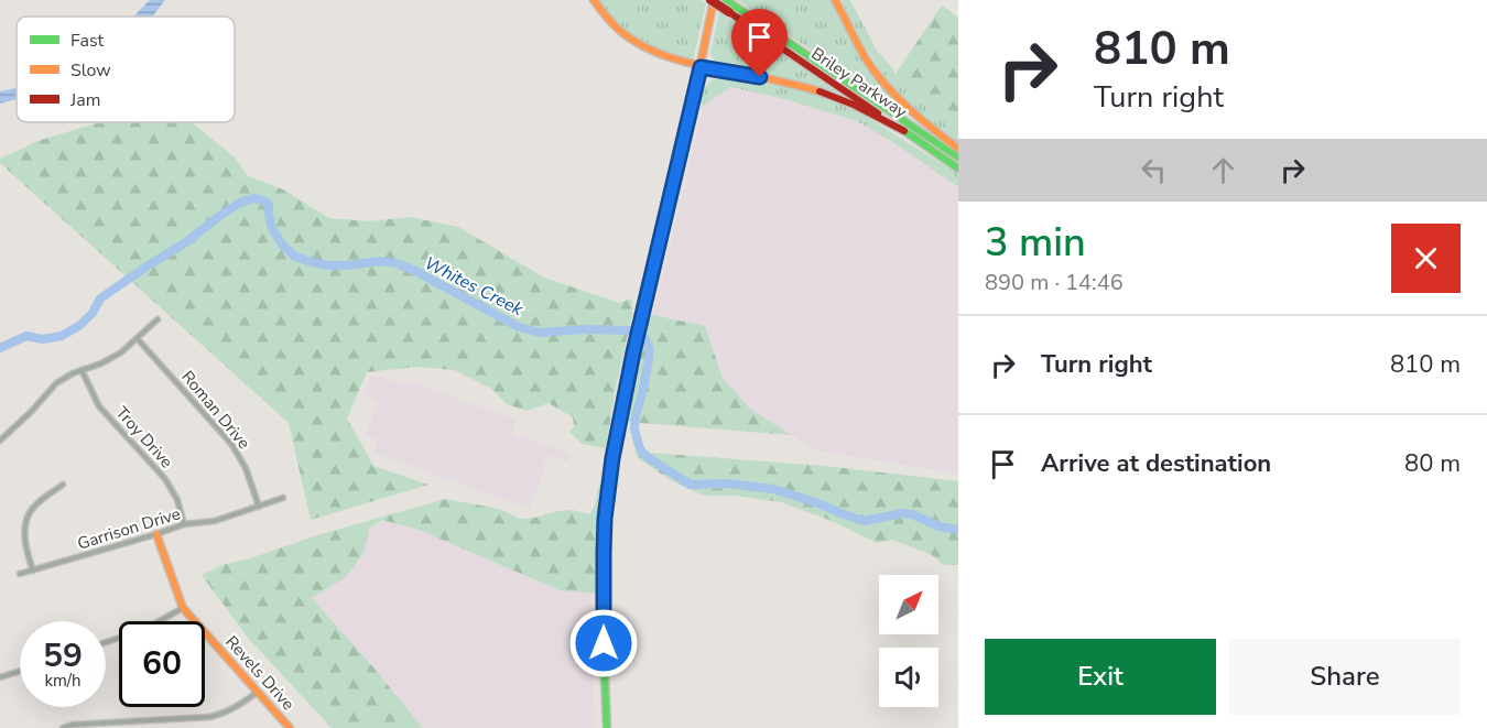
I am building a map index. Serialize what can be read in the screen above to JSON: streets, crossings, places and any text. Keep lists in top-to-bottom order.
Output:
{
  "streets": {
    "main road": ["Briley Parkway", "Revels Drive"],
    "street": ["Roman Drive", "Troy Drive", "Garrison Drive"]
  },
  "crossings": [
    ["Roman Drive", "Garrison Drive"],
    ["Troy Drive", "Garrison Drive"],
    ["Garrison Drive", "Revels Drive"]
  ],
  "water": ["Whites Creek"],
  "legend": ["Fast", "Slow", "Jam"],
  "north": "top right",
  "page": {
    "turn": ["810 m", "Turn right"],
    "heading": ["3 min", "890 m · 14:46"],
    "list": [
      {
        "name": "Turn right",
        "value": "810 m"
      },
      {
        "name": "Arrive at destination",
        "value": "80 m"
      }
    ],
    "speed": "59 km/h",
    "limit": "60",
    "buttons": ["Exit", "Share"]
  }
}
